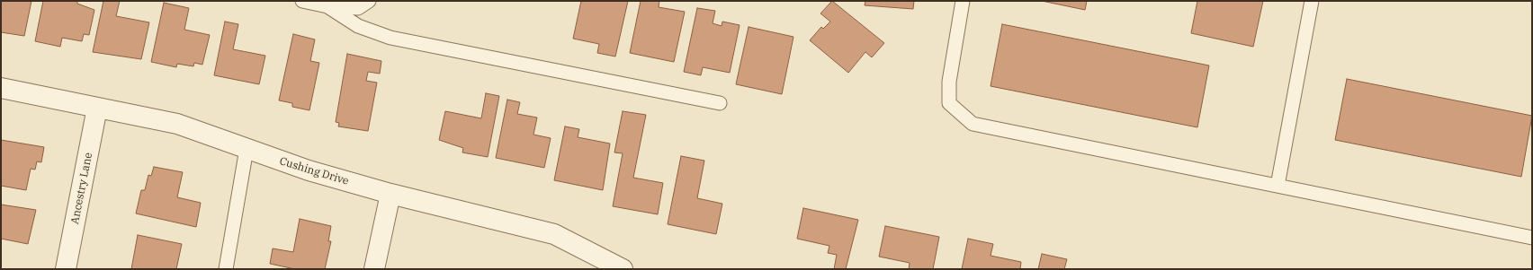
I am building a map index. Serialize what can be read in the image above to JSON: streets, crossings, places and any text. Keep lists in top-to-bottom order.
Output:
{
  "streets": {
    "street": ["Cushing Drive", "Ancestry Lane"]
  },
  "crossings": [
    ["Cushing Drive", "Ancestry Lane"]
  ]
}
